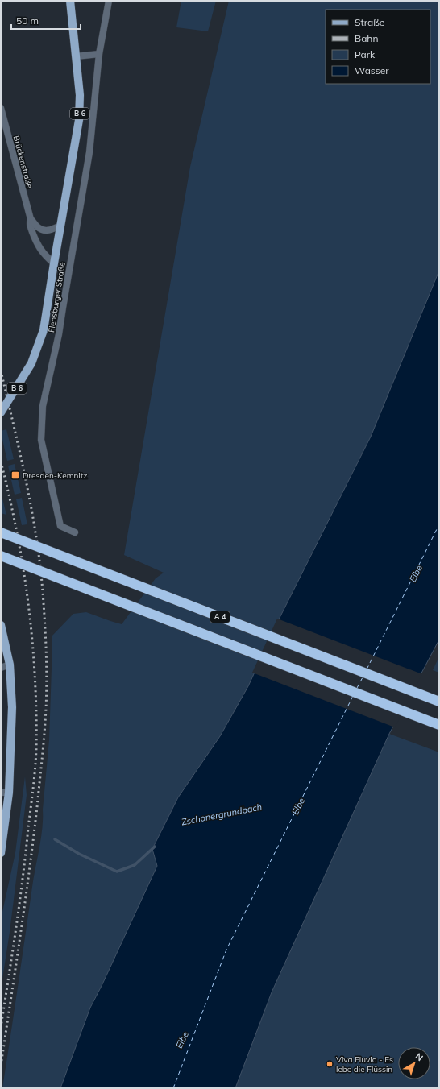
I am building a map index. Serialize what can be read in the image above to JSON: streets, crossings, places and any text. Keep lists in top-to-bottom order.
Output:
{
  "streets": {
    "highway": ["A 4"],
    "main road": ["B 6"],
    "street": ["Brückenstraße", "Flensburger Straße"]
  },
  "crossings": [
    ["B 6", "Brückenstraße"]
  ],
  "water": ["Elbe", "Zschonergrundbach"],
  "places": {
    "transit": ["Dresden-Kemnitz"],
    "other": ["Viva Fluvia - Es lebe die Flüssin"]
  },
  "legend": [
    "Straße",
    "Bahn",
    "Park",
    "Wasser"
  ],
  "scale_bar": "50 m",
  "north": "top right"
}
